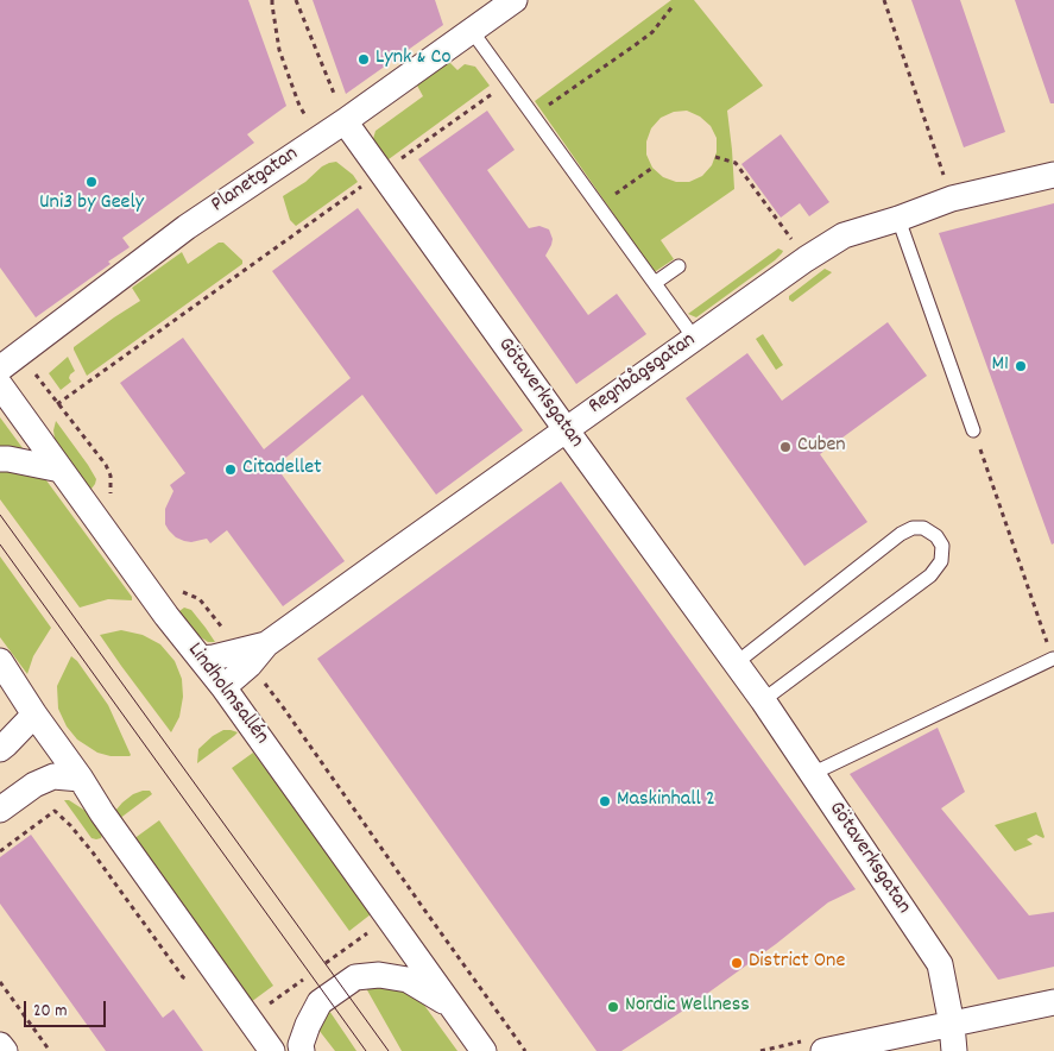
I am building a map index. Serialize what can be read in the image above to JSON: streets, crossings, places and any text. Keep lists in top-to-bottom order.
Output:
{
  "streets": {
    "street": [
      "Planetgatan",
      "Regnbågsgatan",
      "Götaverksgatan",
      "Lindholmsallén"
    ]
  },
  "crossings": [
    ["Planetgatan", "Götaverksgatan"],
    ["Regnbågsgatan", "Götaverksgatan"],
    ["Regnbågsgatan", "Lindholmsallén"]
  ],
  "places": [
    "Lynk & Co",
    "Uni3 by Geely",
    "M1",
    "Cuben",
    "Citadellet",
    "Maskinhall 2",
    "District One",
    "Nordic Wellness"
  ],
  "scale_bar": "20 m"
}
